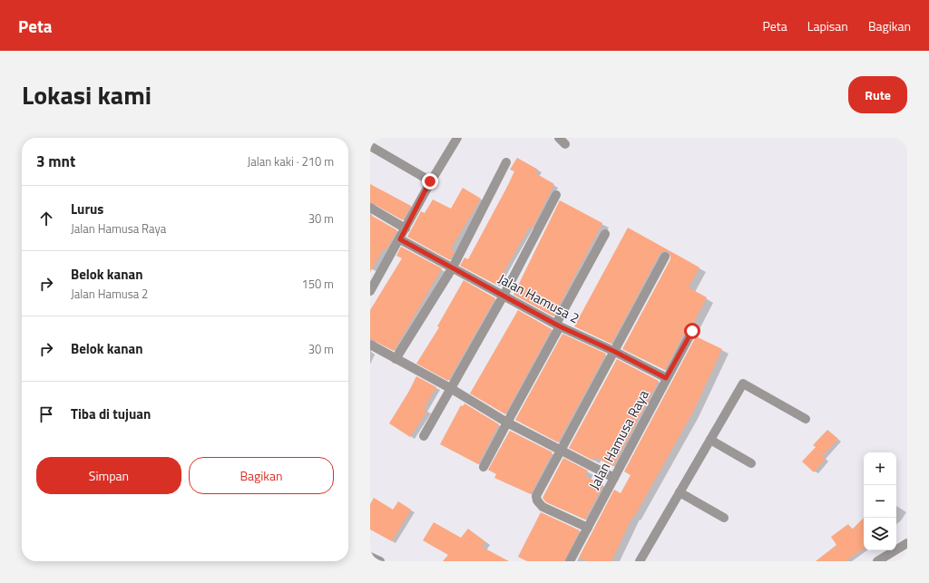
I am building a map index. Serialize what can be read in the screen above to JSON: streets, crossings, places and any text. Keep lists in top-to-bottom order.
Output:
{
  "streets": {
    "street": ["Jalan Hamusa 2", "Jalan Hamusa Raya"]
  },
  "crossings": [
    ["Jalan Hamusa 2", "Jalan Hamusa Raya"]
  ],
  "page": {
    "header": "Peta",
    "nav": ["Peta", "Lapisan", "Bagikan"],
    "title": "Lokasi kami",
    "buttons": [
      "Rute",
      ["Simpan", "Bagikan"]
    ],
    "heading": ["3 mnt", "Jalan kaki · 210 m"],
    "list": [
      ["Lurus", "Jalan Hamusa Raya", "30 m"],
      ["Belok kanan", "Jalan Hamusa 2", "150 m"],
      ["Belok kanan", "30 m"],
      "Tiba di tujuan"
    ],
    "map_buttons": ["+", "−"]
  }
}
